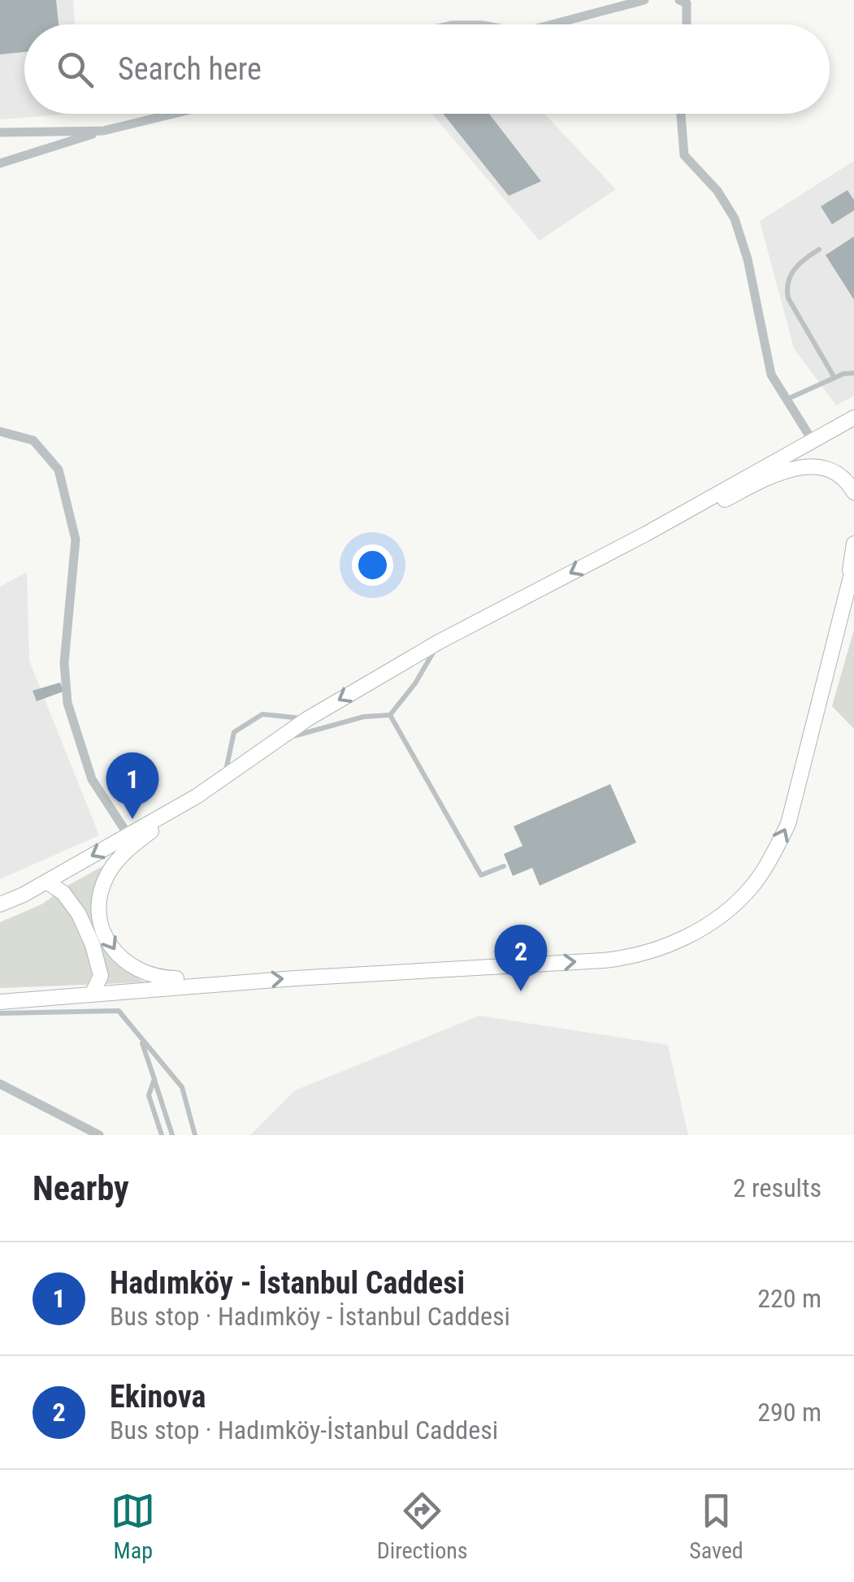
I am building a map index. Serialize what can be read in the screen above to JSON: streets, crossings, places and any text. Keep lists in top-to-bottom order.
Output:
{
  "page": {
    "search": "Search here",
    "pins": ["1", "2"],
    "heading": ["Nearby", "2 results"],
    "list": [
      {
        "mark": "1",
        "name": "Hadımköy - İstanbul Caddesi",
        "note": "Bus stop · Hadımköy - İstanbul Caddesi",
        "value": "220 m"
      },
      {
        "mark": "2",
        "name": "Ekinova",
        "note": "Bus stop · Hadımköy-İstanbul Caddesi",
        "value": "290 m"
      }
    ],
    "nav": ["Map", "Directions", "Saved"]
  }
}
